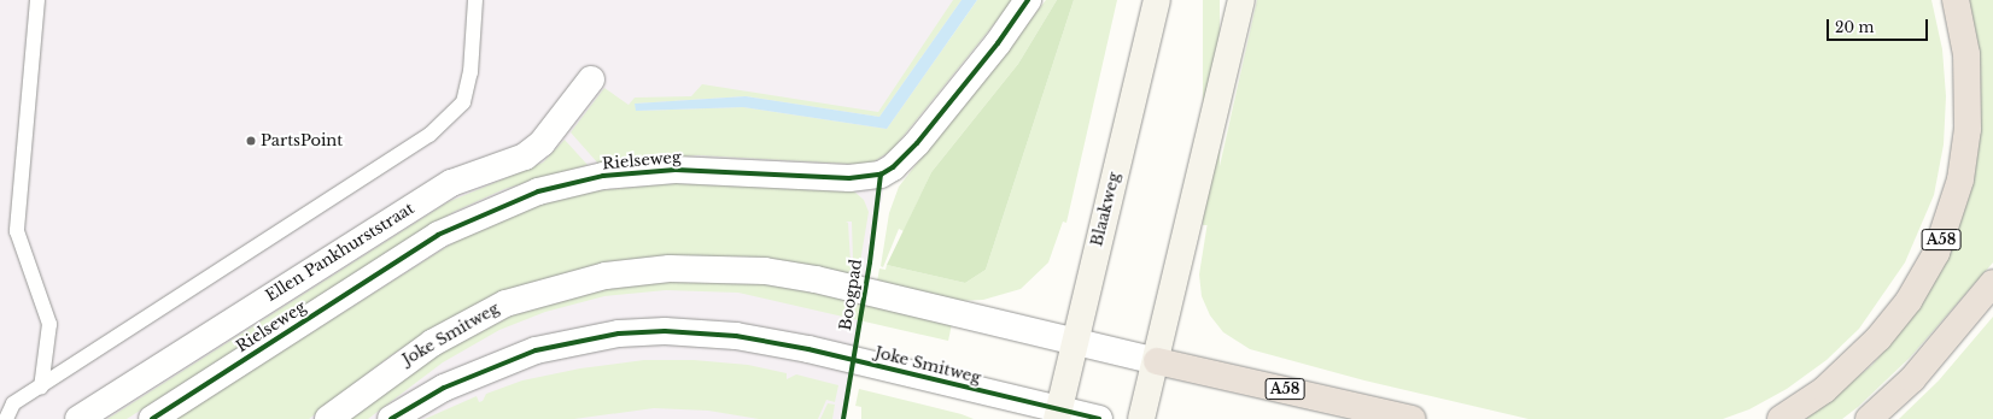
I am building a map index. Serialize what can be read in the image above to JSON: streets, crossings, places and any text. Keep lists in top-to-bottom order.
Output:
{
  "streets": {
    "highway": ["A58"],
    "main road": ["Blaakweg"],
    "street": ["Rielseweg", "Ellen Pankhurststraat", "Joke Smitweg"],
    "cycle path": ["Boogpad"]
  },
  "crossings": [
    ["Blaakweg", "Joke Smitweg"],
    ["A58", "Joke Smitweg"]
  ],
  "places": ["PartsPoint"],
  "scale_bar": "20 m"
}
